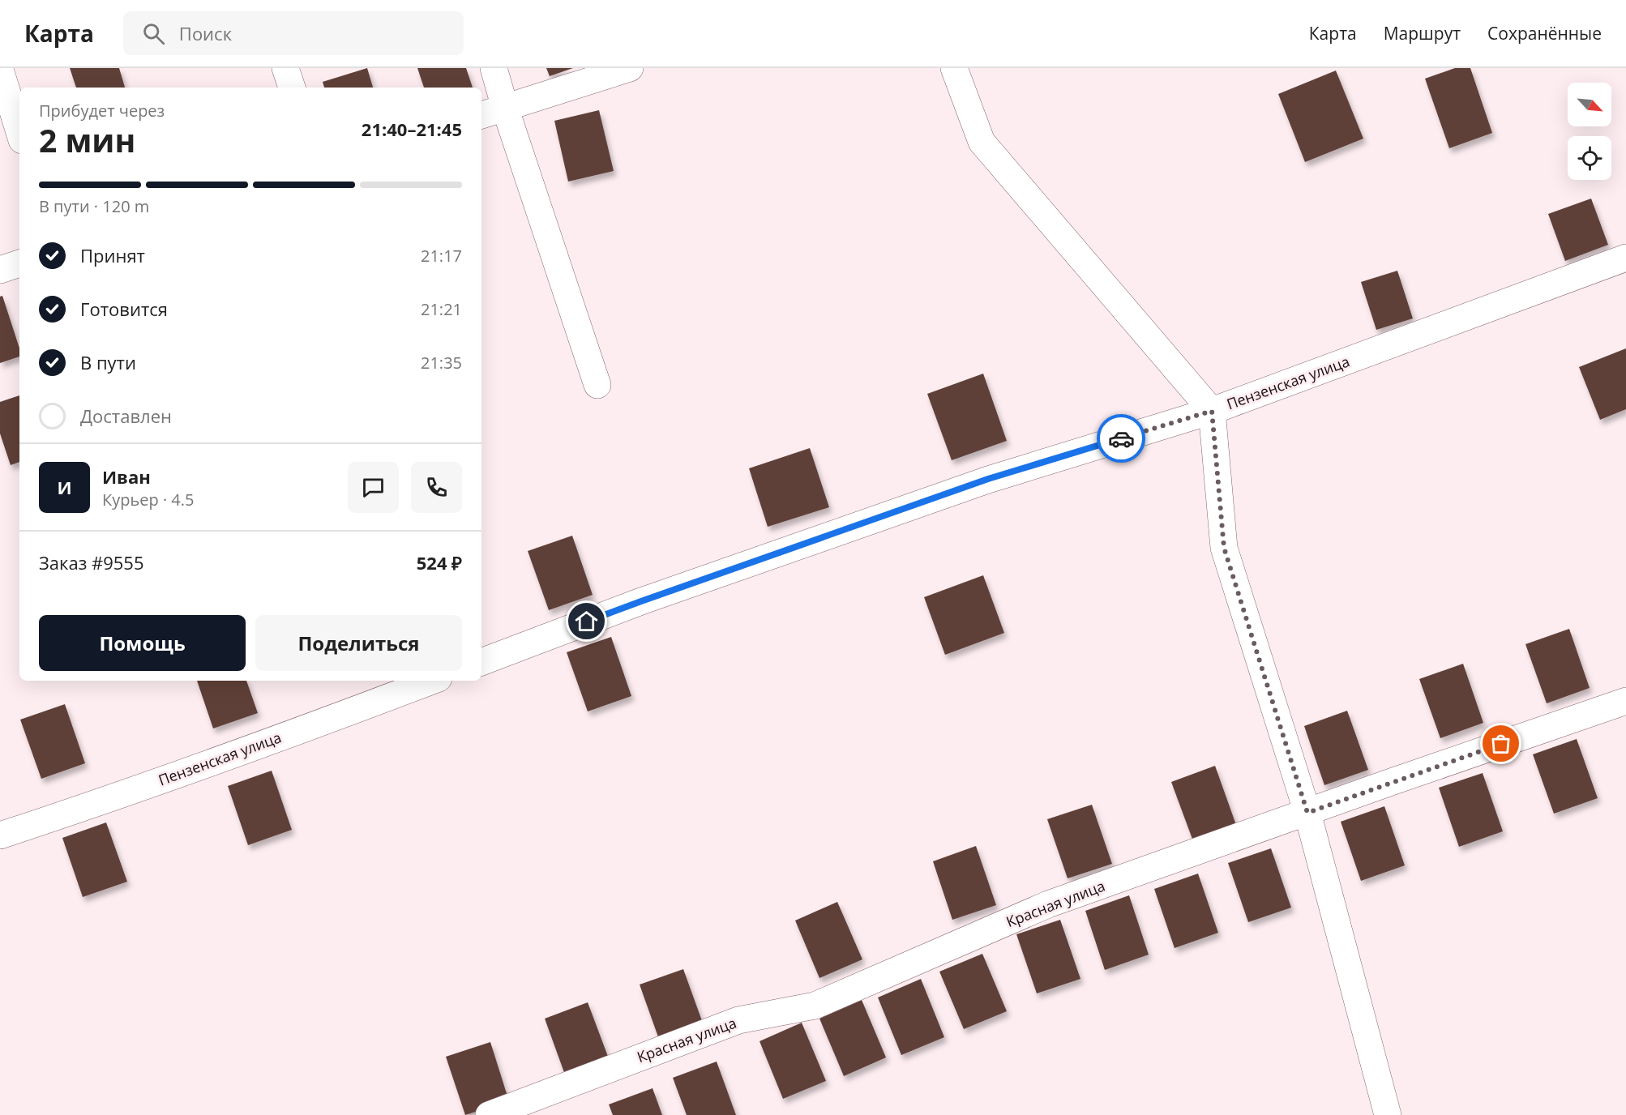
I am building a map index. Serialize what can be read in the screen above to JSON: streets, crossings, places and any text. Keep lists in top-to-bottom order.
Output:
{
  "streets": {
    "street": ["Пензенская улица", "Красная улица"]
  },
  "north": "bottom right",
  "page": {
    "header": "Карта",
    "search": "Поиск",
    "nav": ["Карта", "Маршрут", "Сохранённые"],
    "heading": ["2 мин", "Прибудет через", "21:40–21:45"],
    "panel": [
      "Иван",
      "Курьер · 4.5",
      "Заказ #9555",
      "524 ₽"
    ],
    "bar": "В пути · 120 m",
    "list": [
      ["Принят", "21:17"],
      ["Готовится", "21:21"],
      ["В пути", "21:35"],
      "Доставлен"
    ],
    "round": "И",
    "buttons": ["Помощь", "Поделиться"]
  }
}
